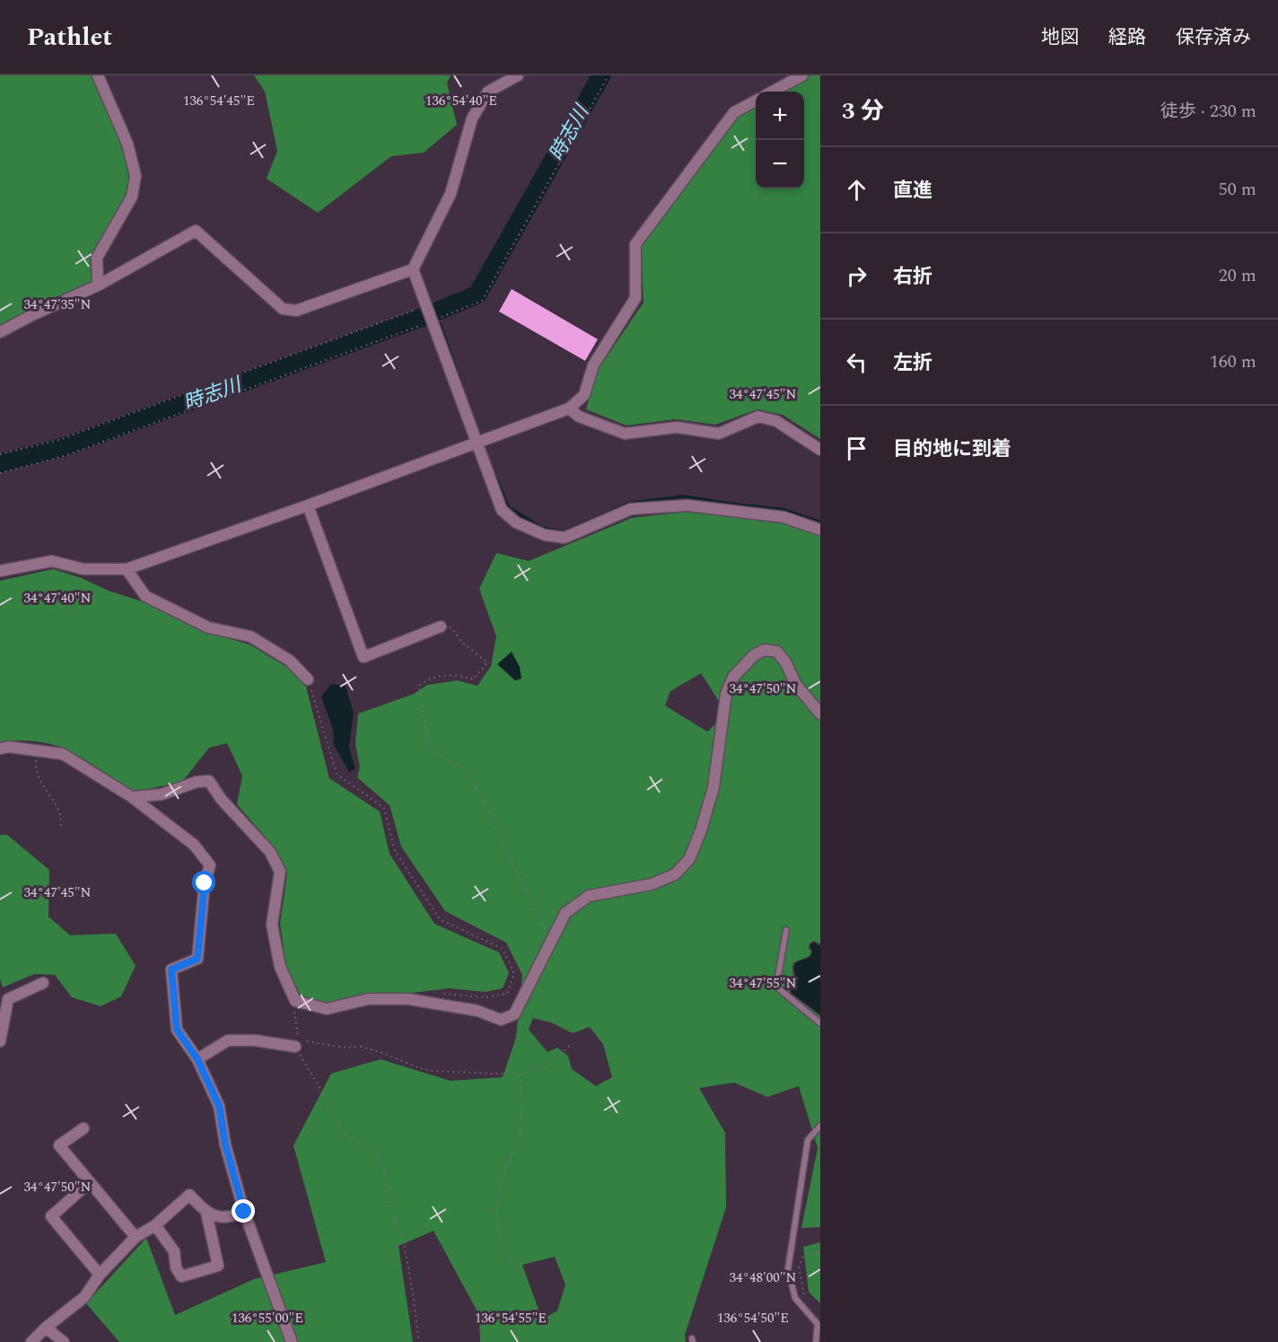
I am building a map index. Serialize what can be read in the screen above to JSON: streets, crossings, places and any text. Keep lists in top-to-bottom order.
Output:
{
  "water": ["時志川"],
  "page": {
    "header": "Pathlet",
    "nav": ["地図", "経路", "保存済み"],
    "heading": ["3 分", "徒歩 · 230 m"],
    "map_buttons": ["+", "−"],
    "list": [
      ["直進", "50 m"],
      ["右折", "20 m"],
      ["左折", "160 m"],
      "目的地に到着"
    ]
  },
  "coordinates": [
    "136°54'45\"E",
    "136°54'40\"E",
    "34°47'35\"N",
    "34°47'45\"N",
    "34°47'40\"N",
    "34°47'50\"N",
    "34°47'55\"N",
    "34°48'00\"N",
    "136°55'00\"E",
    "136°54'55\"E",
    "136°54'50\"E"
  ]
}
